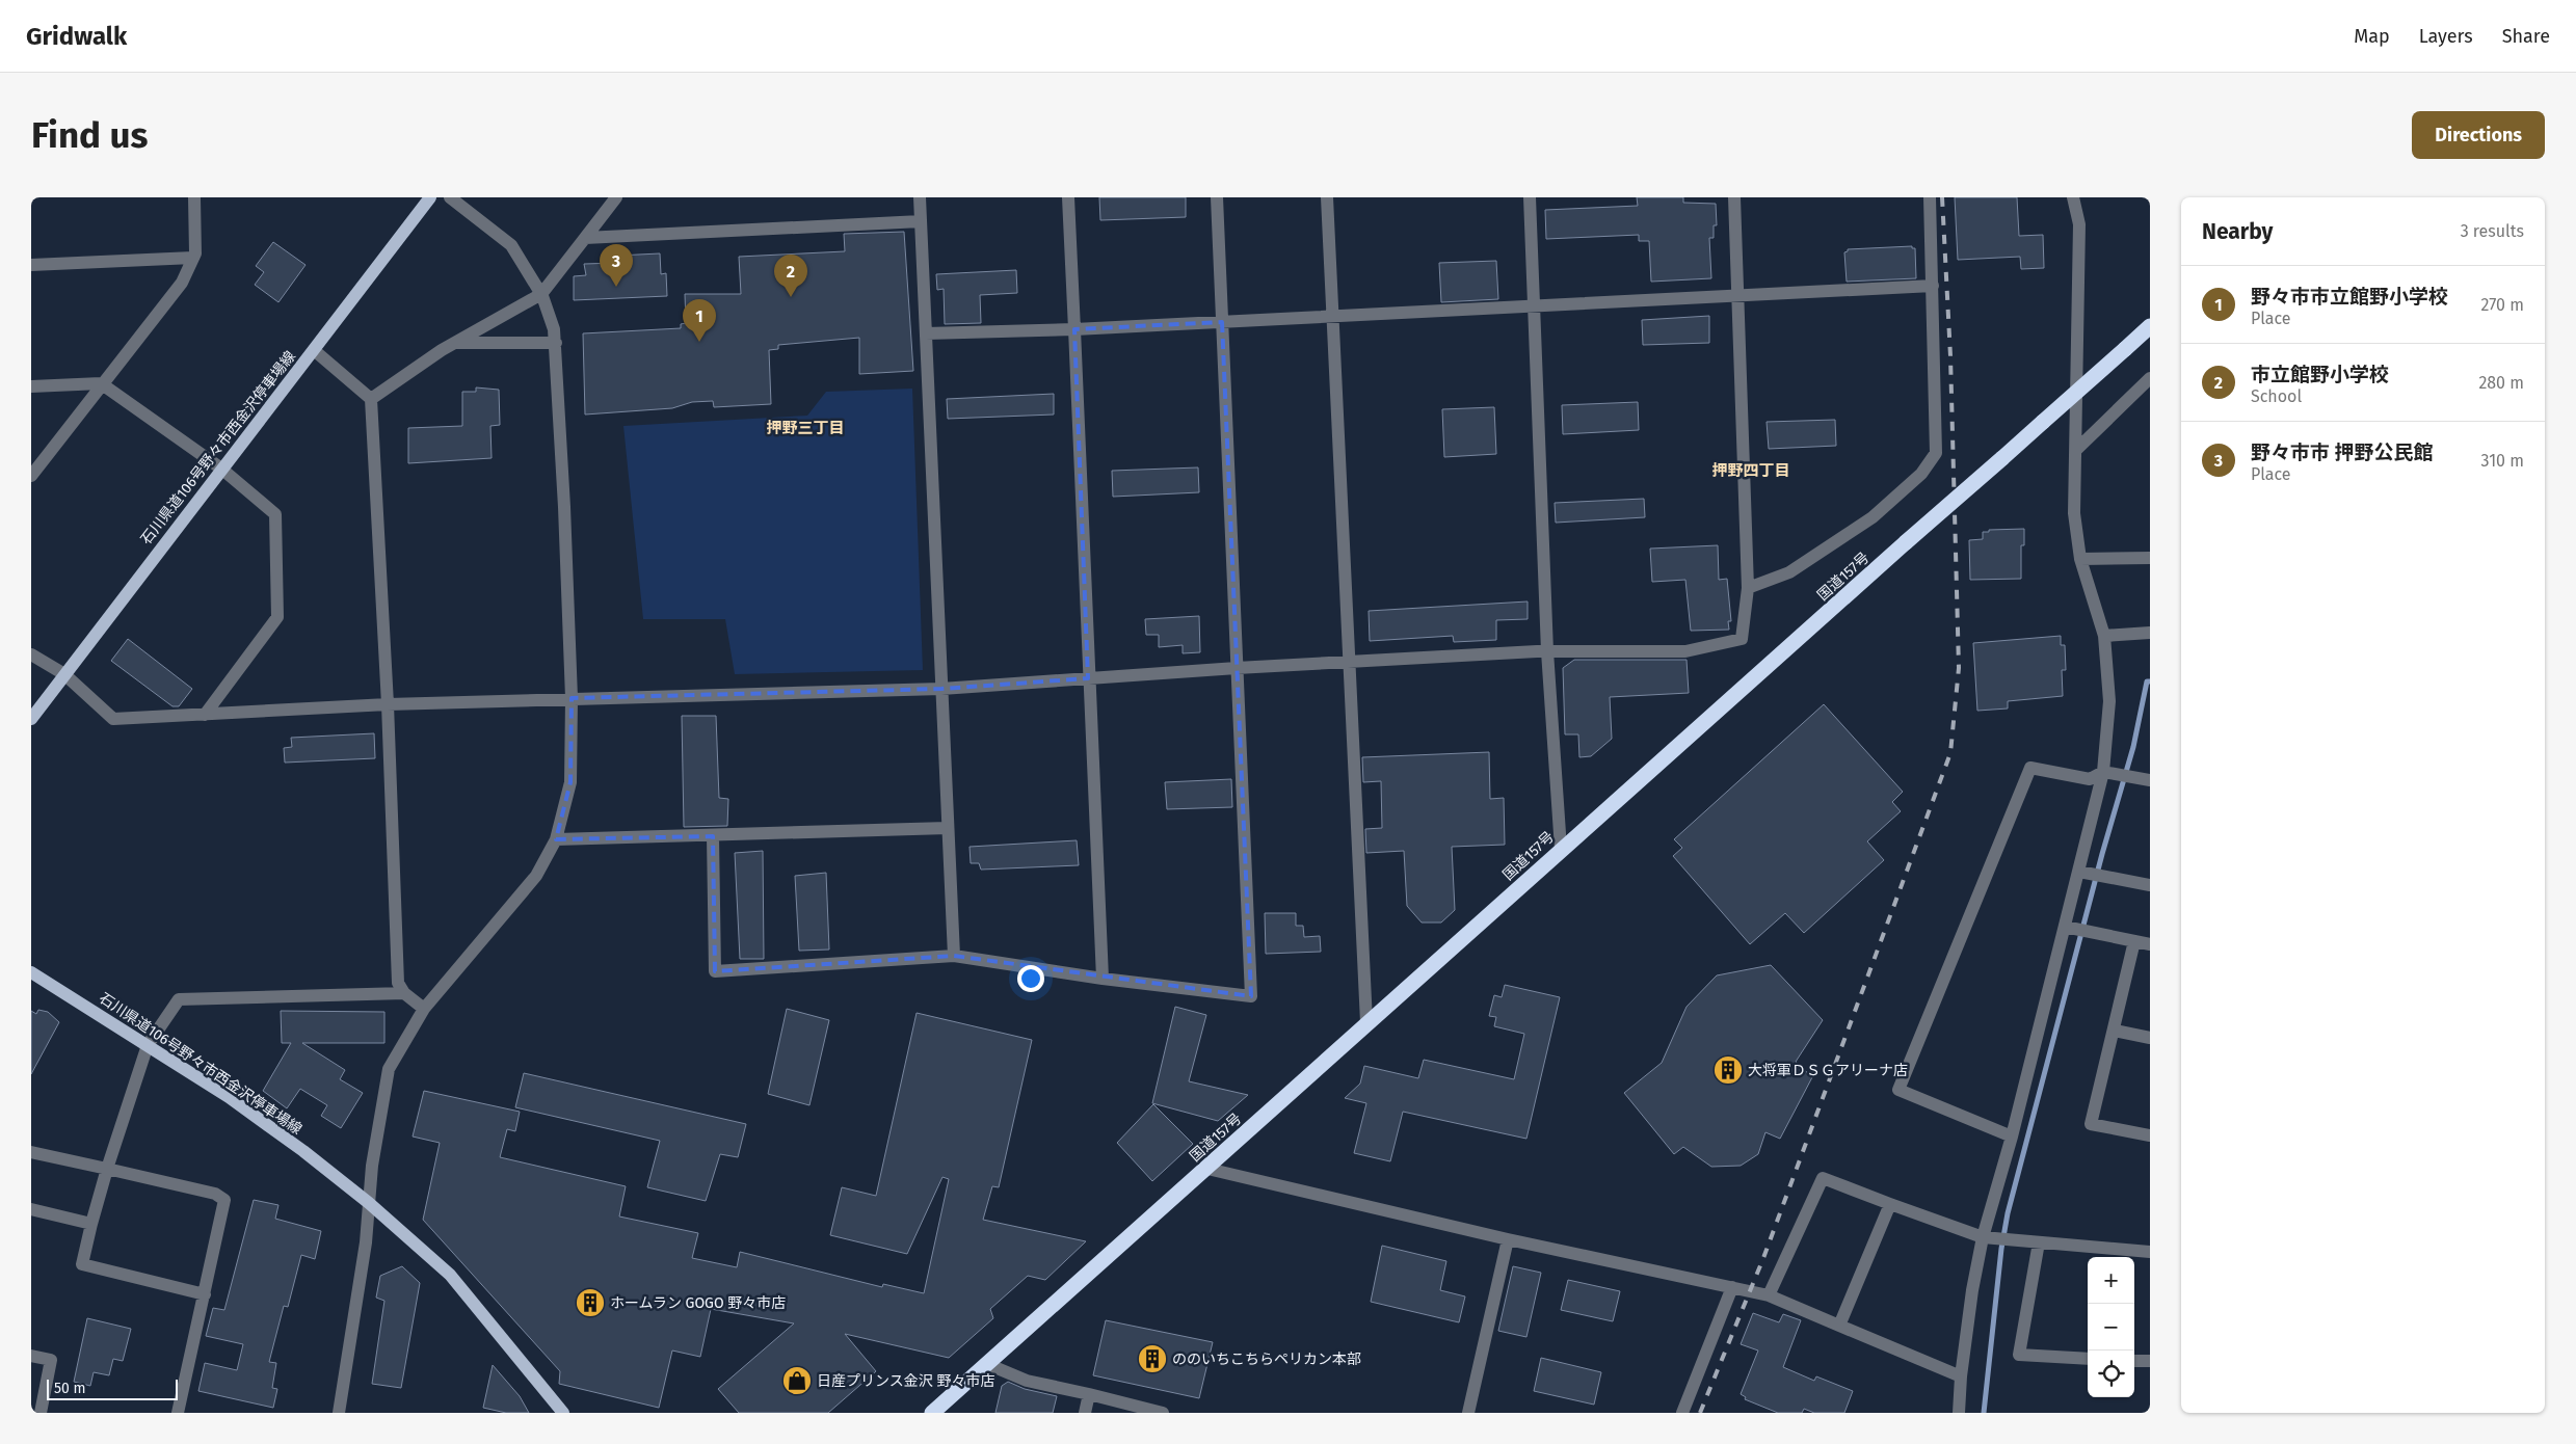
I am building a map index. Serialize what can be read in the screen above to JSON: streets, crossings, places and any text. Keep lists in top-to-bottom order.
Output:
{
  "streets": {
    "highway": ["国道157号"],
    "main road": ["石川県道106号野々市西金沢停車場線"]
  },
  "districts": ["押野三丁目", "押野四丁目"],
  "places": {
    "building": ["大将軍ＤＳＧアリーナ店", "ホームラン GOGO 野々市店", "ののいちこちらペリカン本部"],
    "shop": ["日産プリンス金沢 野々市店"]
  },
  "scale_bar": "50 m",
  "page": {
    "header": "Gridwalk",
    "nav": ["Map", "Layers", "Share"],
    "buttons": "Directions",
    "title": "Find us",
    "heading": ["Nearby", "3 results"],
    "pins": ["3", "2", "1"],
    "list": [
      {
        "mark": "1",
        "name": "野々市市立館野小学校",
        "note": "Place",
        "value": "270 m"
      },
      {
        "mark": "2",
        "name": "市立館野小学校",
        "note": "School",
        "value": "280 m"
      },
      {
        "mark": "3",
        "name": "野々市市 押野公民館",
        "note": "Place",
        "value": "310 m"
      }
    ],
    "map_buttons": ["+", "−"],
    "scale": "50 m"
  }
}
